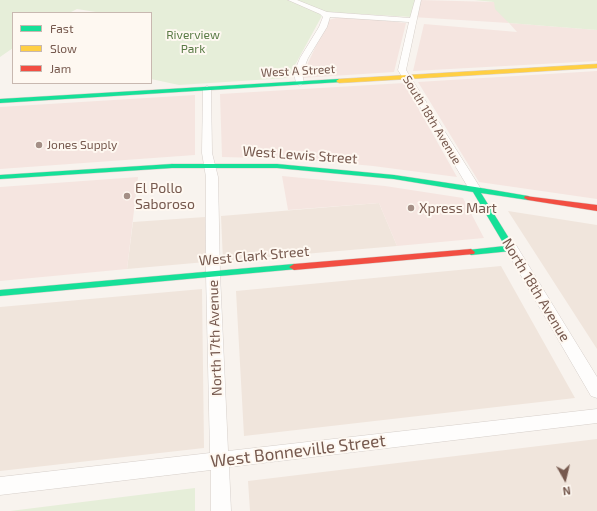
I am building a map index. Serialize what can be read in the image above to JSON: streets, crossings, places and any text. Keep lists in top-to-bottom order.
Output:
{
  "streets": {
    "main road": [
      "West A Street",
      "West Lewis Street",
      "West Clark Street",
      "North 18th Avenue"
    ],
    "street": ["South 18th Avenue", "North 17th Avenue", "West Bonneville Street"]
  },
  "crossings": [
    ["West A Street", "South 18th Avenue"],
    ["West A Street", "North 17th Avenue"],
    ["South 18th Avenue", "West Lewis Street"],
    ["South 18th Avenue", "North 18th Avenue"],
    ["West Lewis Street", "North 18th Avenue"],
    ["West Lewis Street", "North 17th Avenue"],
    ["West Clark Street", "North 18th Avenue"],
    ["West Clark Street", "North 17th Avenue"],
    ["North 17th Avenue", "West Bonneville Street"]
  ],
  "parks": ["Riverview Park"],
  "places": ["Jones Supply", "El Pollo Saboroso", "Xpress Mart"],
  "legend": ["Fast", "Slow", "Jam"],
  "north": "bottom"
}
